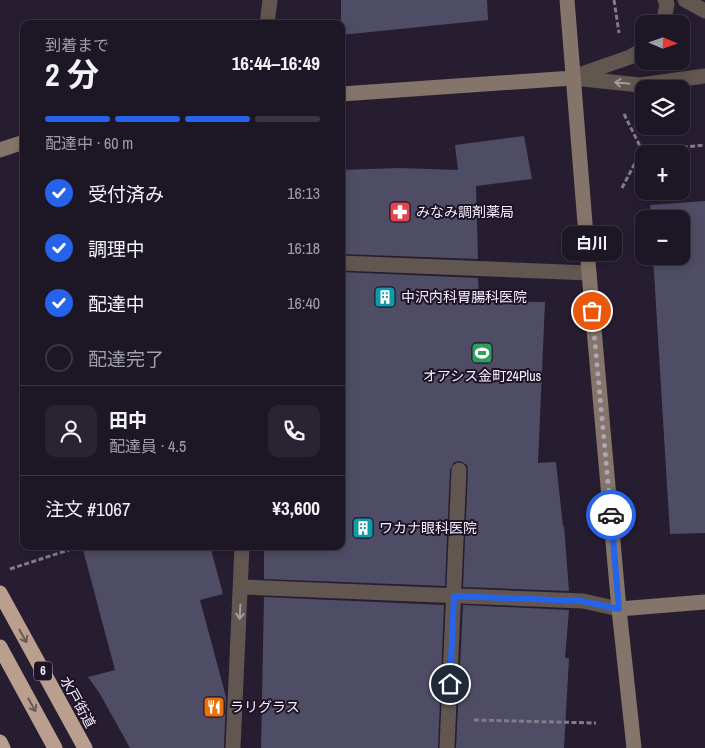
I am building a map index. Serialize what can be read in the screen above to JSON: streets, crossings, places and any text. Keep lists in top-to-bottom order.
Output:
{
  "streets": {
    "highway": ["6", "水戸街道"]
  },
  "places": {
    "pharmacy": ["みなみ調剤薬局"],
    "building": ["中沢内科胃腸科医院", "ワカナ眼科医院"],
    "other": ["白川"],
    "sports": ["オアシス金町24Plus"],
    "restaurant": ["ラリグラス"]
  },
  "north": "right",
  "page": {
    "map_buttons": ["+", "−"],
    "heading": ["2 分", "到着まで", "16:44–16:49"],
    "panel": [
      "田中",
      "配達員 · 4.5",
      "注文 #1067",
      "¥3,600"
    ],
    "bar": "配達中 · 60 m",
    "list": [
      ["受付済み", "16:13"],
      ["調理中", "16:18"],
      ["配達中", "16:40"],
      "配達完了"
    ],
    "bubble": "白川"
  }
}
